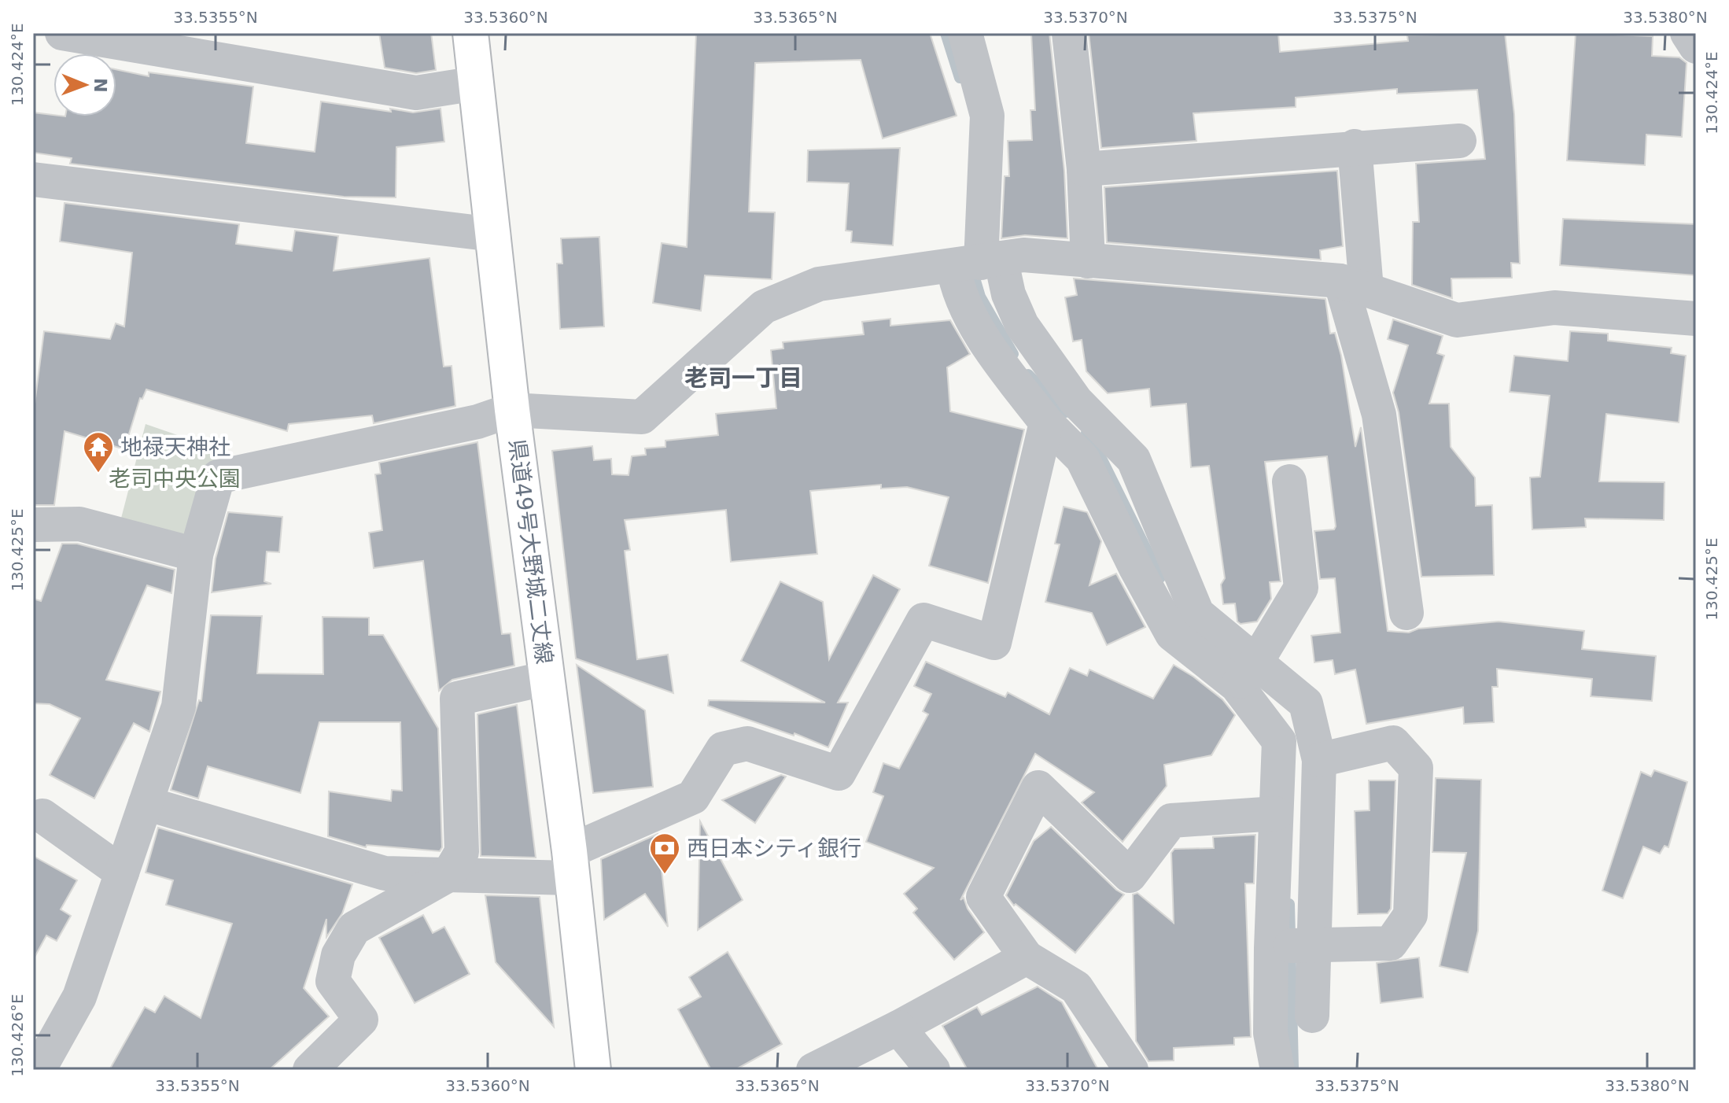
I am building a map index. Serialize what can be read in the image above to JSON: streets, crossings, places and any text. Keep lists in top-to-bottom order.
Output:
{
  "streets": {
    "main road": ["県道49号大野城二丈線"]
  },
  "districts": ["老司一丁目"],
  "parks": ["老司中央公園"],
  "places": {
    "temple": ["地禄天神社"],
    "bank": ["西日本シティ銀行"]
  },
  "north": "right",
  "coordinates": [
    "33.5355°N",
    "33.5360°N",
    "33.5365°N",
    "33.5370°N",
    "33.5375°N",
    "33.5380°N",
    "130.424°E",
    "130.425°E",
    "130.426°E"
  ]
}
